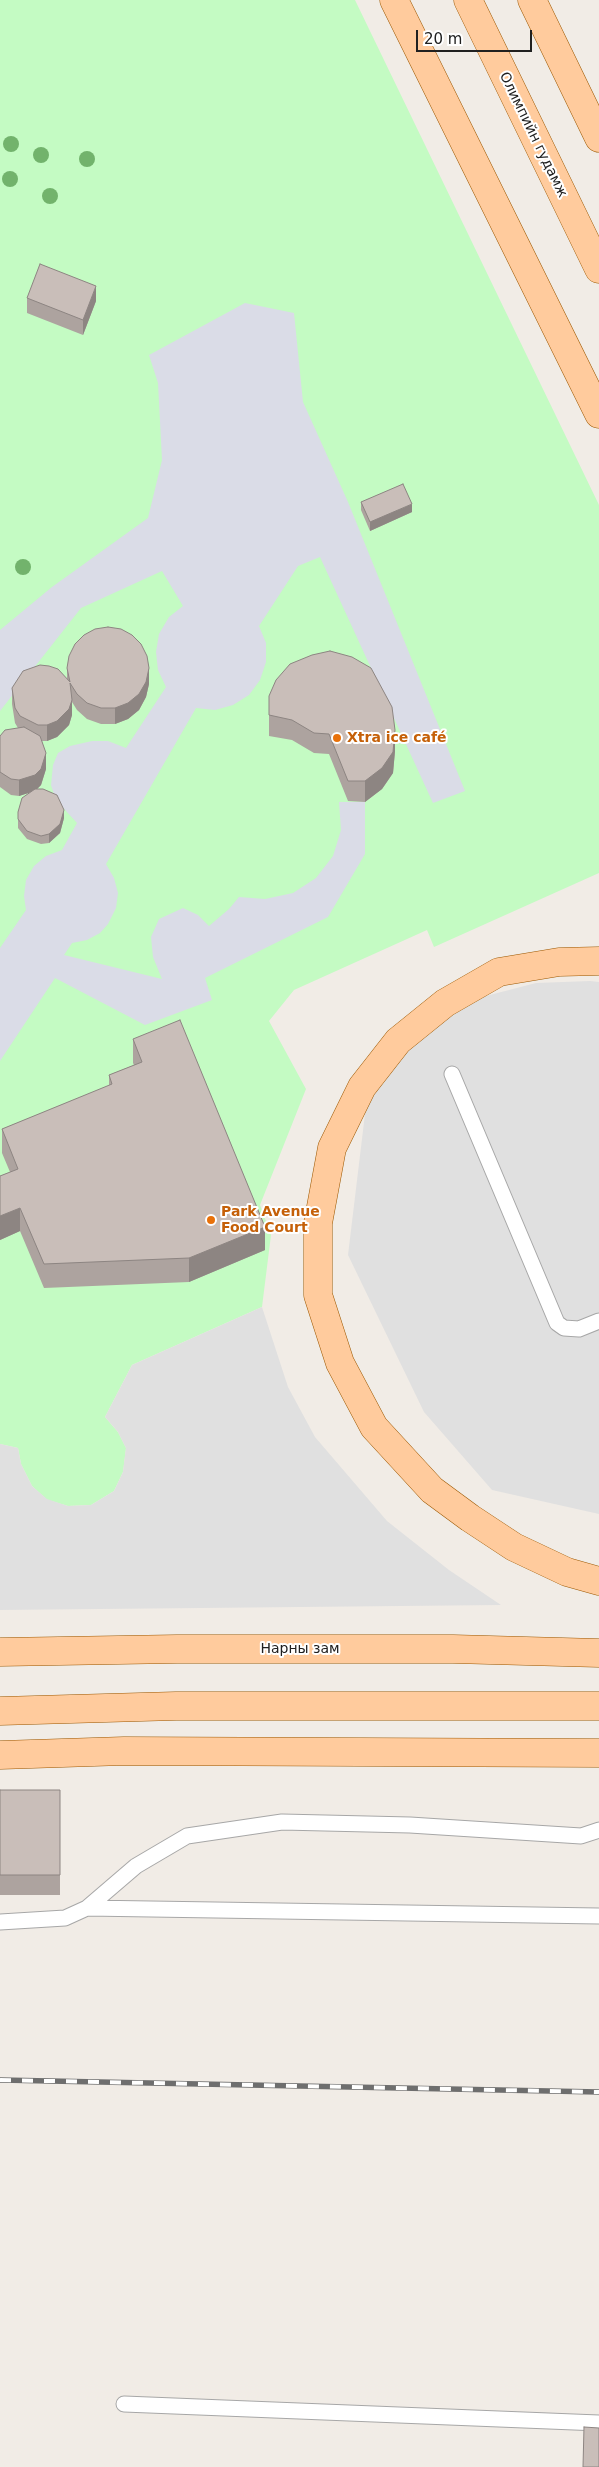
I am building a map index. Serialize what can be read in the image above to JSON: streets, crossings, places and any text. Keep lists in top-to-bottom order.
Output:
{
  "streets": {
    "main road": ["Олимпийн гудамж", "Нарны зам"]
  },
  "places": ["Xtra ice café", "Park Avenue Food Court"],
  "scale_bar": "20 m"
}
